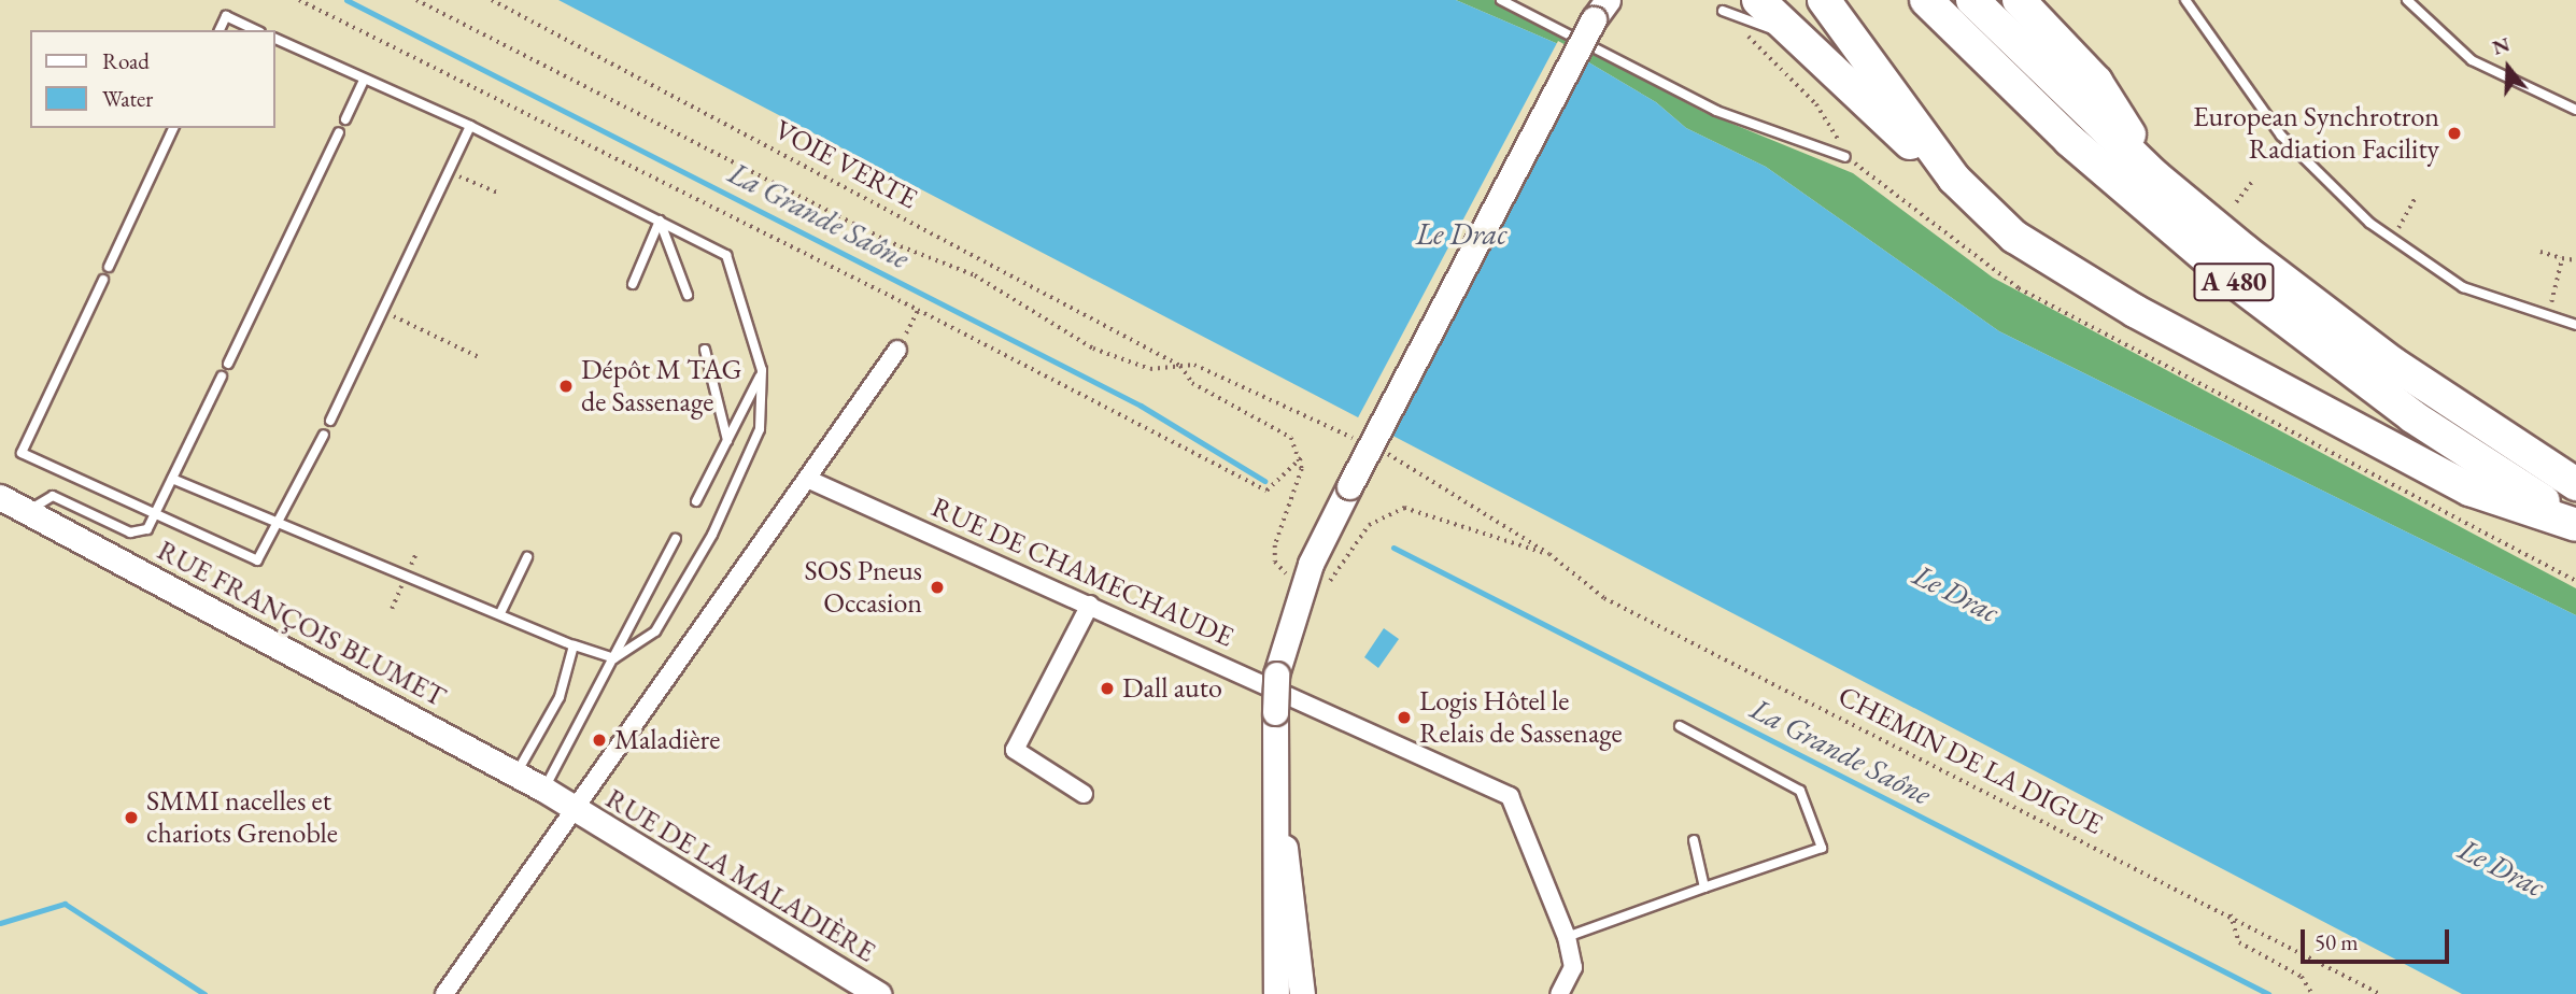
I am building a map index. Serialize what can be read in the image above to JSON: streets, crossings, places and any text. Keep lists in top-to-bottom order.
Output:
{
  "streets": {
    "highway": ["A 480"],
    "main road": ["RUE FRANÇOIS BLUMET", "RUE DE LA MALADIÈRE"],
    "street": ["RUE DE CHAMECHAUDE"],
    "path": ["VOIE VERTE", "CHEMIN DE LA DIGUE"]
  },
  "crossings": [
    ["RUE FRANÇOIS BLUMET", "RUE DE LA MALADIÈRE"]
  ],
  "water": ["La Grande Saône", "Le Drac"],
  "places": [
    "European Synchrotron Radiation Facility",
    "Dépôt M TAG de Sassenage",
    "SOS Pneus Occasion",
    "Dall auto",
    "Logis Hôtel le Relais de Sassenage",
    "Maladière",
    "SMMI nacelles et chariots Grenoble"
  ],
  "legend": ["Road", "Water"],
  "scale_bar": "50 m",
  "north": "top"
}
